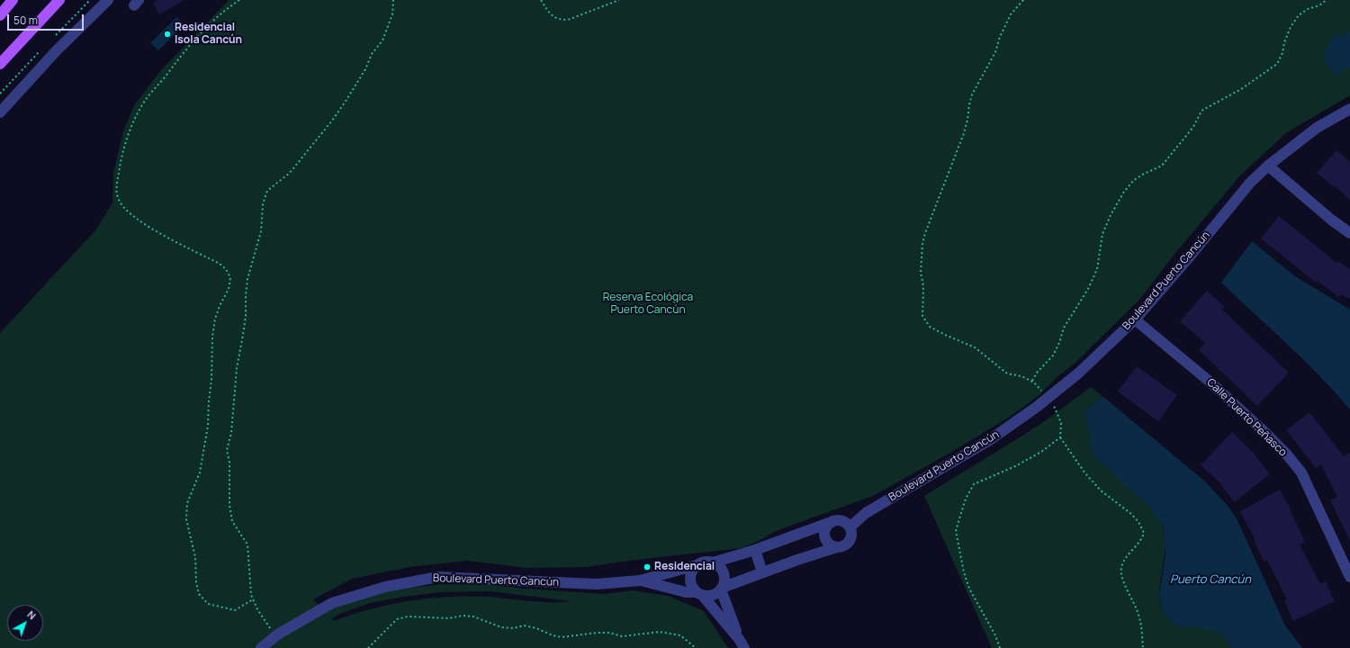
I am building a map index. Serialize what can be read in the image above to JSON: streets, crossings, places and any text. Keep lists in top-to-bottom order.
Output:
{
  "streets": {
    "street": ["Boulevard Puerto Cancún", "Calle Puerto Peñasco"]
  },
  "crossings": [
    ["Boulevard Puerto Cancún", "Calle Puerto Peñasco"]
  ],
  "water": ["Puerto Cancún"],
  "parks": ["Reserva Ecológica Puerto Cancún"],
  "places": ["Residencial Isola Cancún", "Residencial"],
  "scale_bar": "50 m",
  "north": "top right"
}
